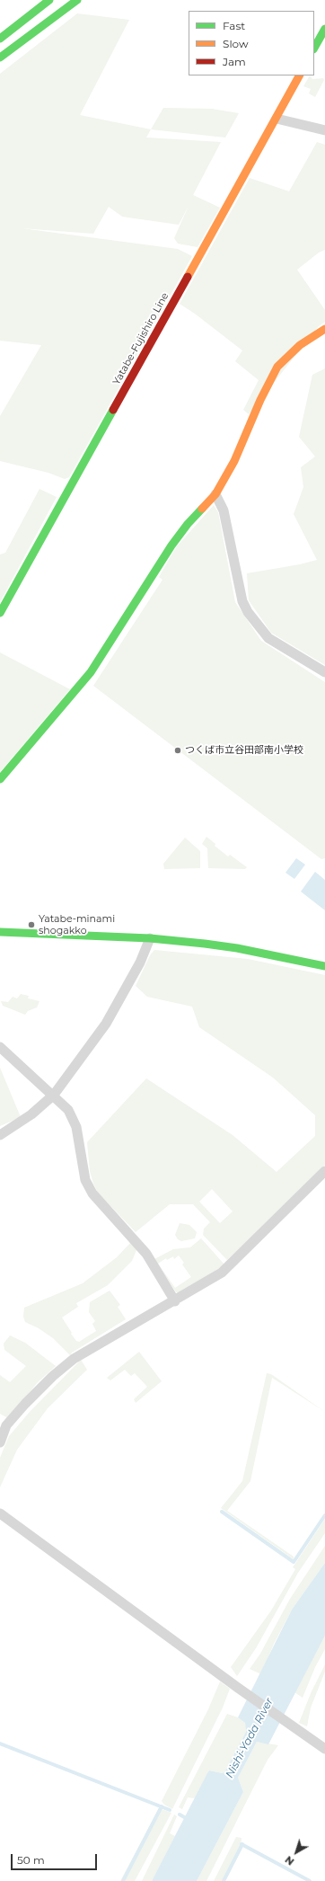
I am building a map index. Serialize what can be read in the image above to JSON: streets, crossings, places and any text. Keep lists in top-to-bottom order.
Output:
{
  "streets": {
    "street": ["Yatabe-Fujishiro Line"]
  },
  "water": ["Nishi-Yada River"],
  "places": ["つくば市立谷田部南小学校", "Yatabe-minami shogakko"],
  "legend": ["Fast", "Slow", "Jam"],
  "scale_bar": "50 m",
  "north": "bottom left"
}
